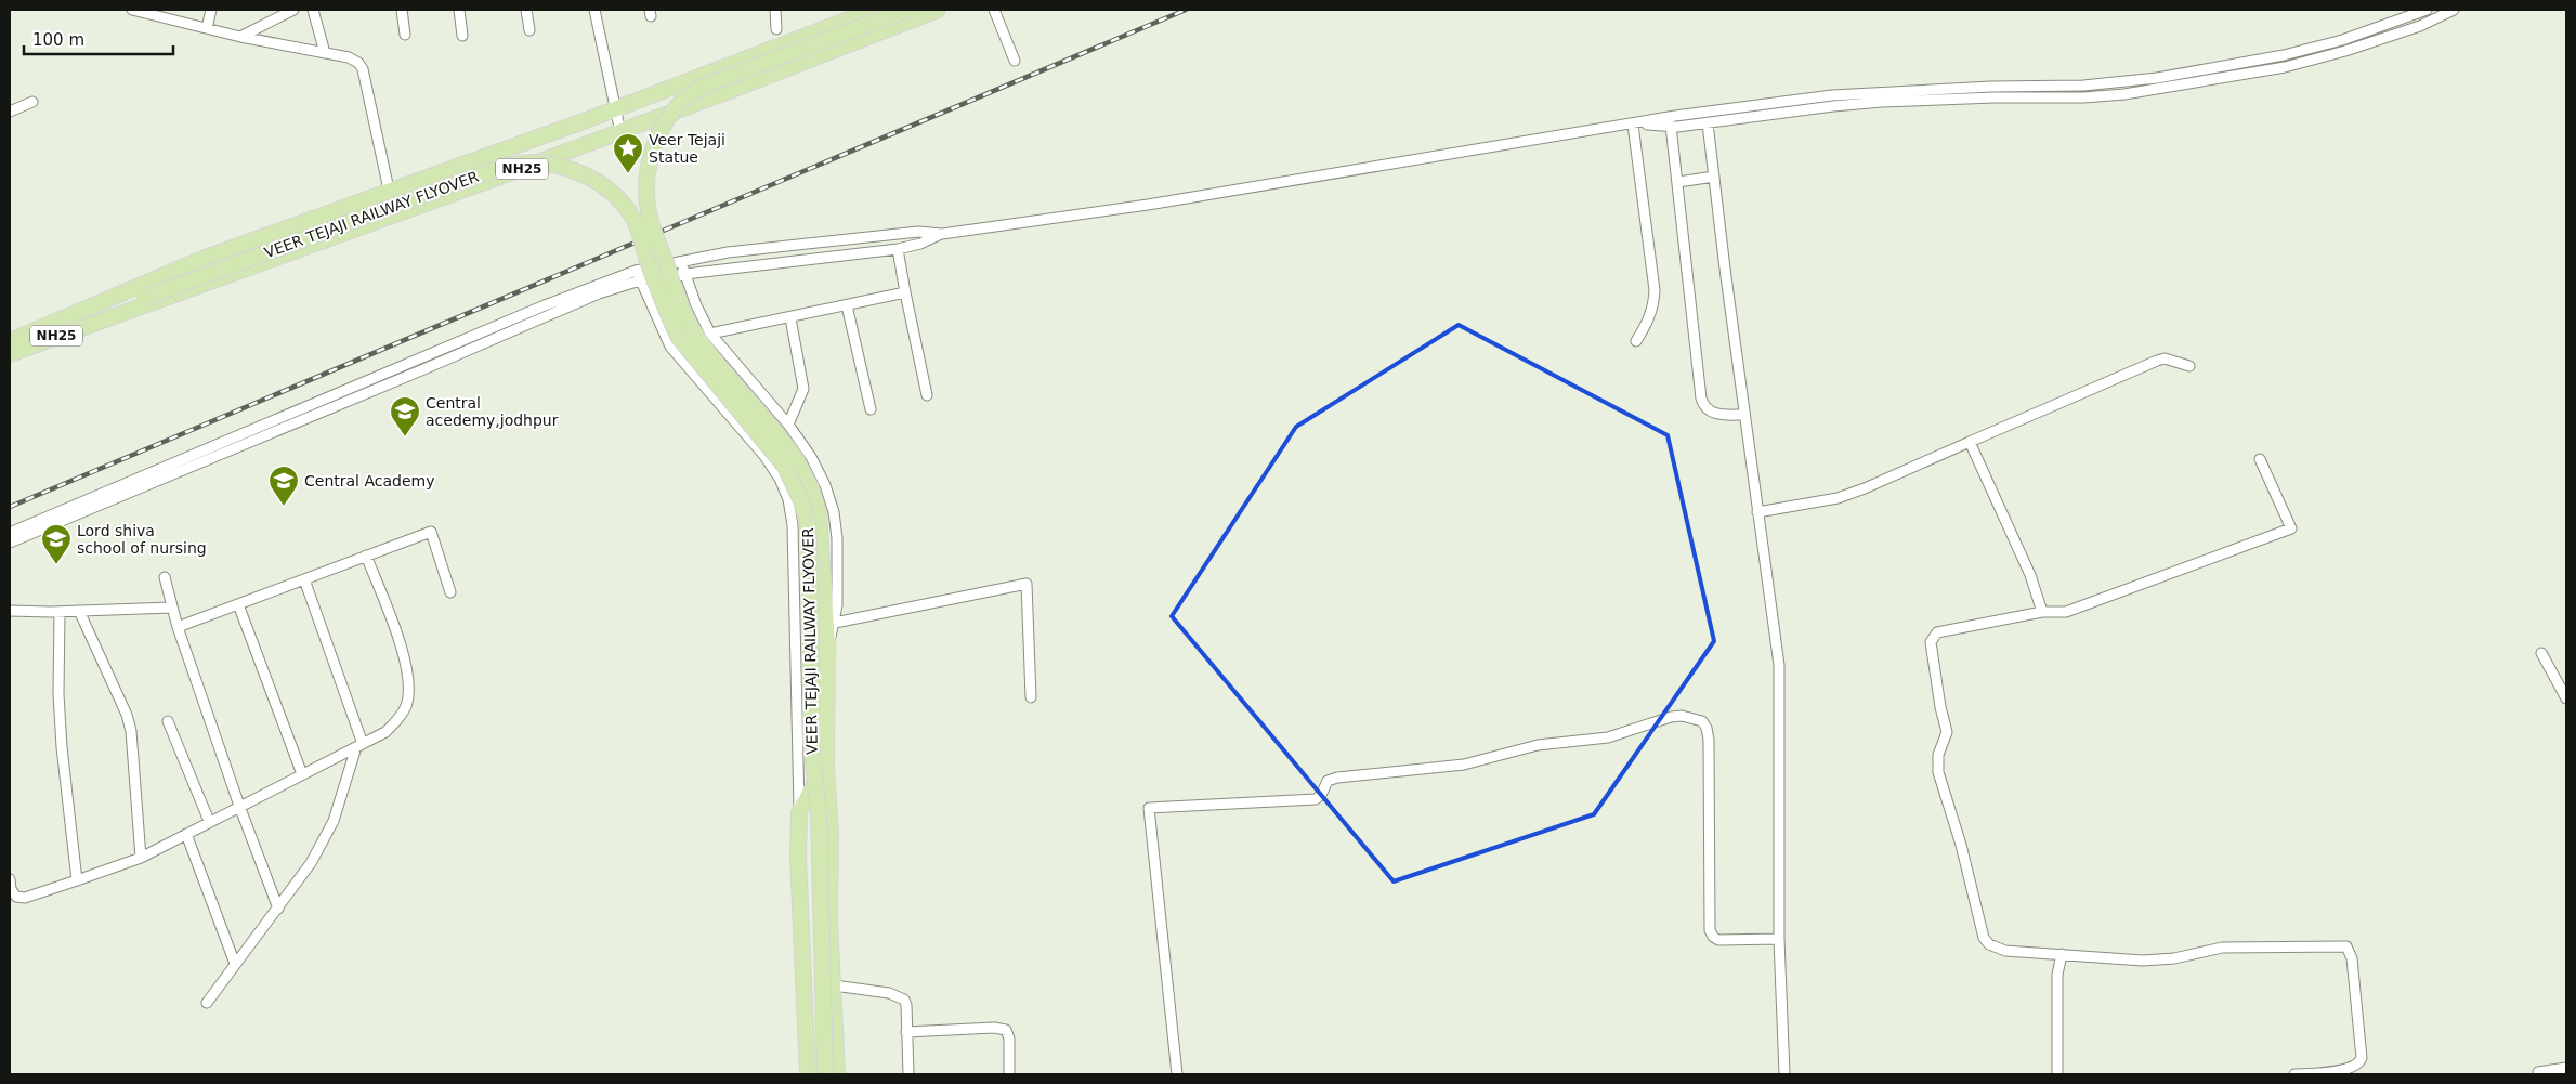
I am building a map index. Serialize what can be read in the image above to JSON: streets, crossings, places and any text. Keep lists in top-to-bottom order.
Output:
{
  "streets": {
    "main road": ["NH25", "VEER TEJAJI RAILWAY FLYOVER"]
  },
  "crossings": [
    ["NH25", "VEER TEJAJI RAILWAY FLYOVER"]
  ],
  "places": {
    "place": ["Veer Tejaji Statue"],
    "school or university": ["Central acedemy,jodhpur", "Central Academy", "Lord shiva school of nursing"]
  },
  "scale_bar": "100 m"
}
